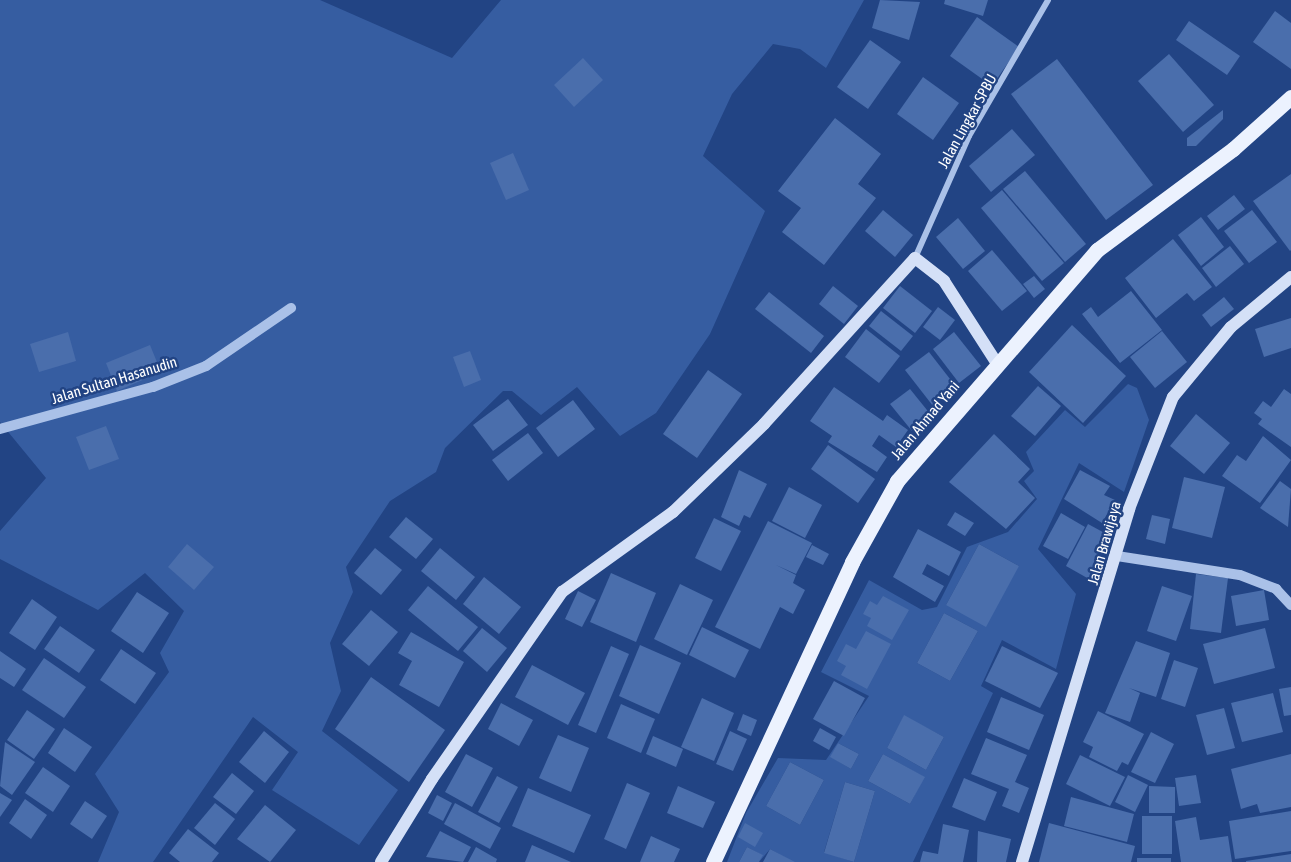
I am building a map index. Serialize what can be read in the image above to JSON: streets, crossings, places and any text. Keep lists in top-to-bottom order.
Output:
{
  "streets": {
    "main road": ["Jalan Ahmad Yani", "Jalan Brawijaya"],
    "street": ["Jalan Lingkar SPBU", "Jalan Sultan Hasanudin"]
  }
}
